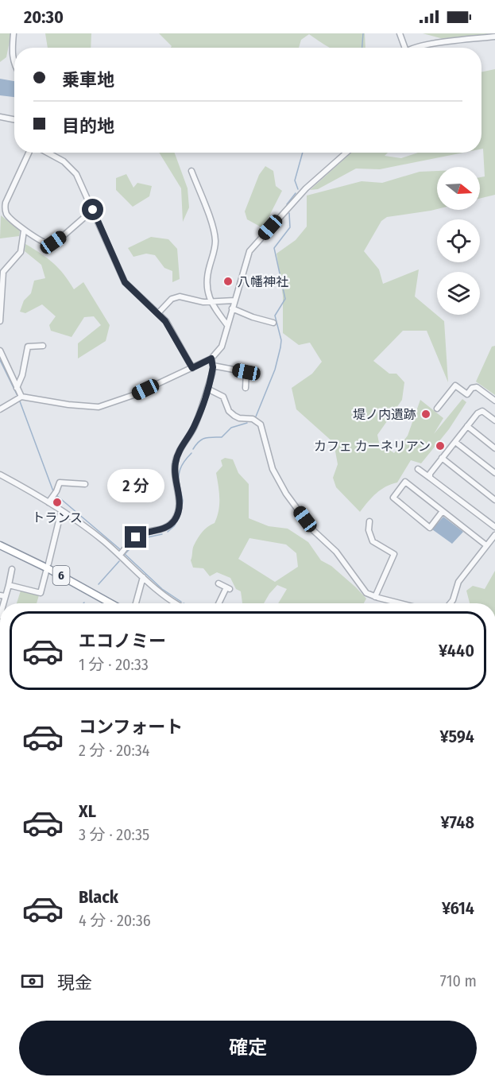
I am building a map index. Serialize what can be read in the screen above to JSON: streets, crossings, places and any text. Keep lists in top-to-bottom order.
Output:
{
  "streets": {
    "highway": ["6"]
  },
  "places": [
    "八幡神社",
    "堤ノ内遺跡",
    "カフェ カーネリアン",
    "トランス"
  ],
  "north": "right",
  "page": {
    "status": "20:30",
    "banner": ["乗車地", "目的地"],
    "bubble": "2 分",
    "list": [
      {
        "name": "エコノミー",
        "note": "1 分 · 20:33",
        "value": "¥440"
      },
      {
        "name": "コンフォート",
        "note": "2 分 · 20:34",
        "value": "¥594"
      },
      {
        "name": "XL",
        "note": "3 分 · 20:35",
        "value": "¥748"
      },
      {
        "name": "Black",
        "note": "4 分 · 20:36",
        "value": "¥614"
      }
    ],
    "pay": ["現金", "710 m"],
    "buttons": "確定"
  }
}
